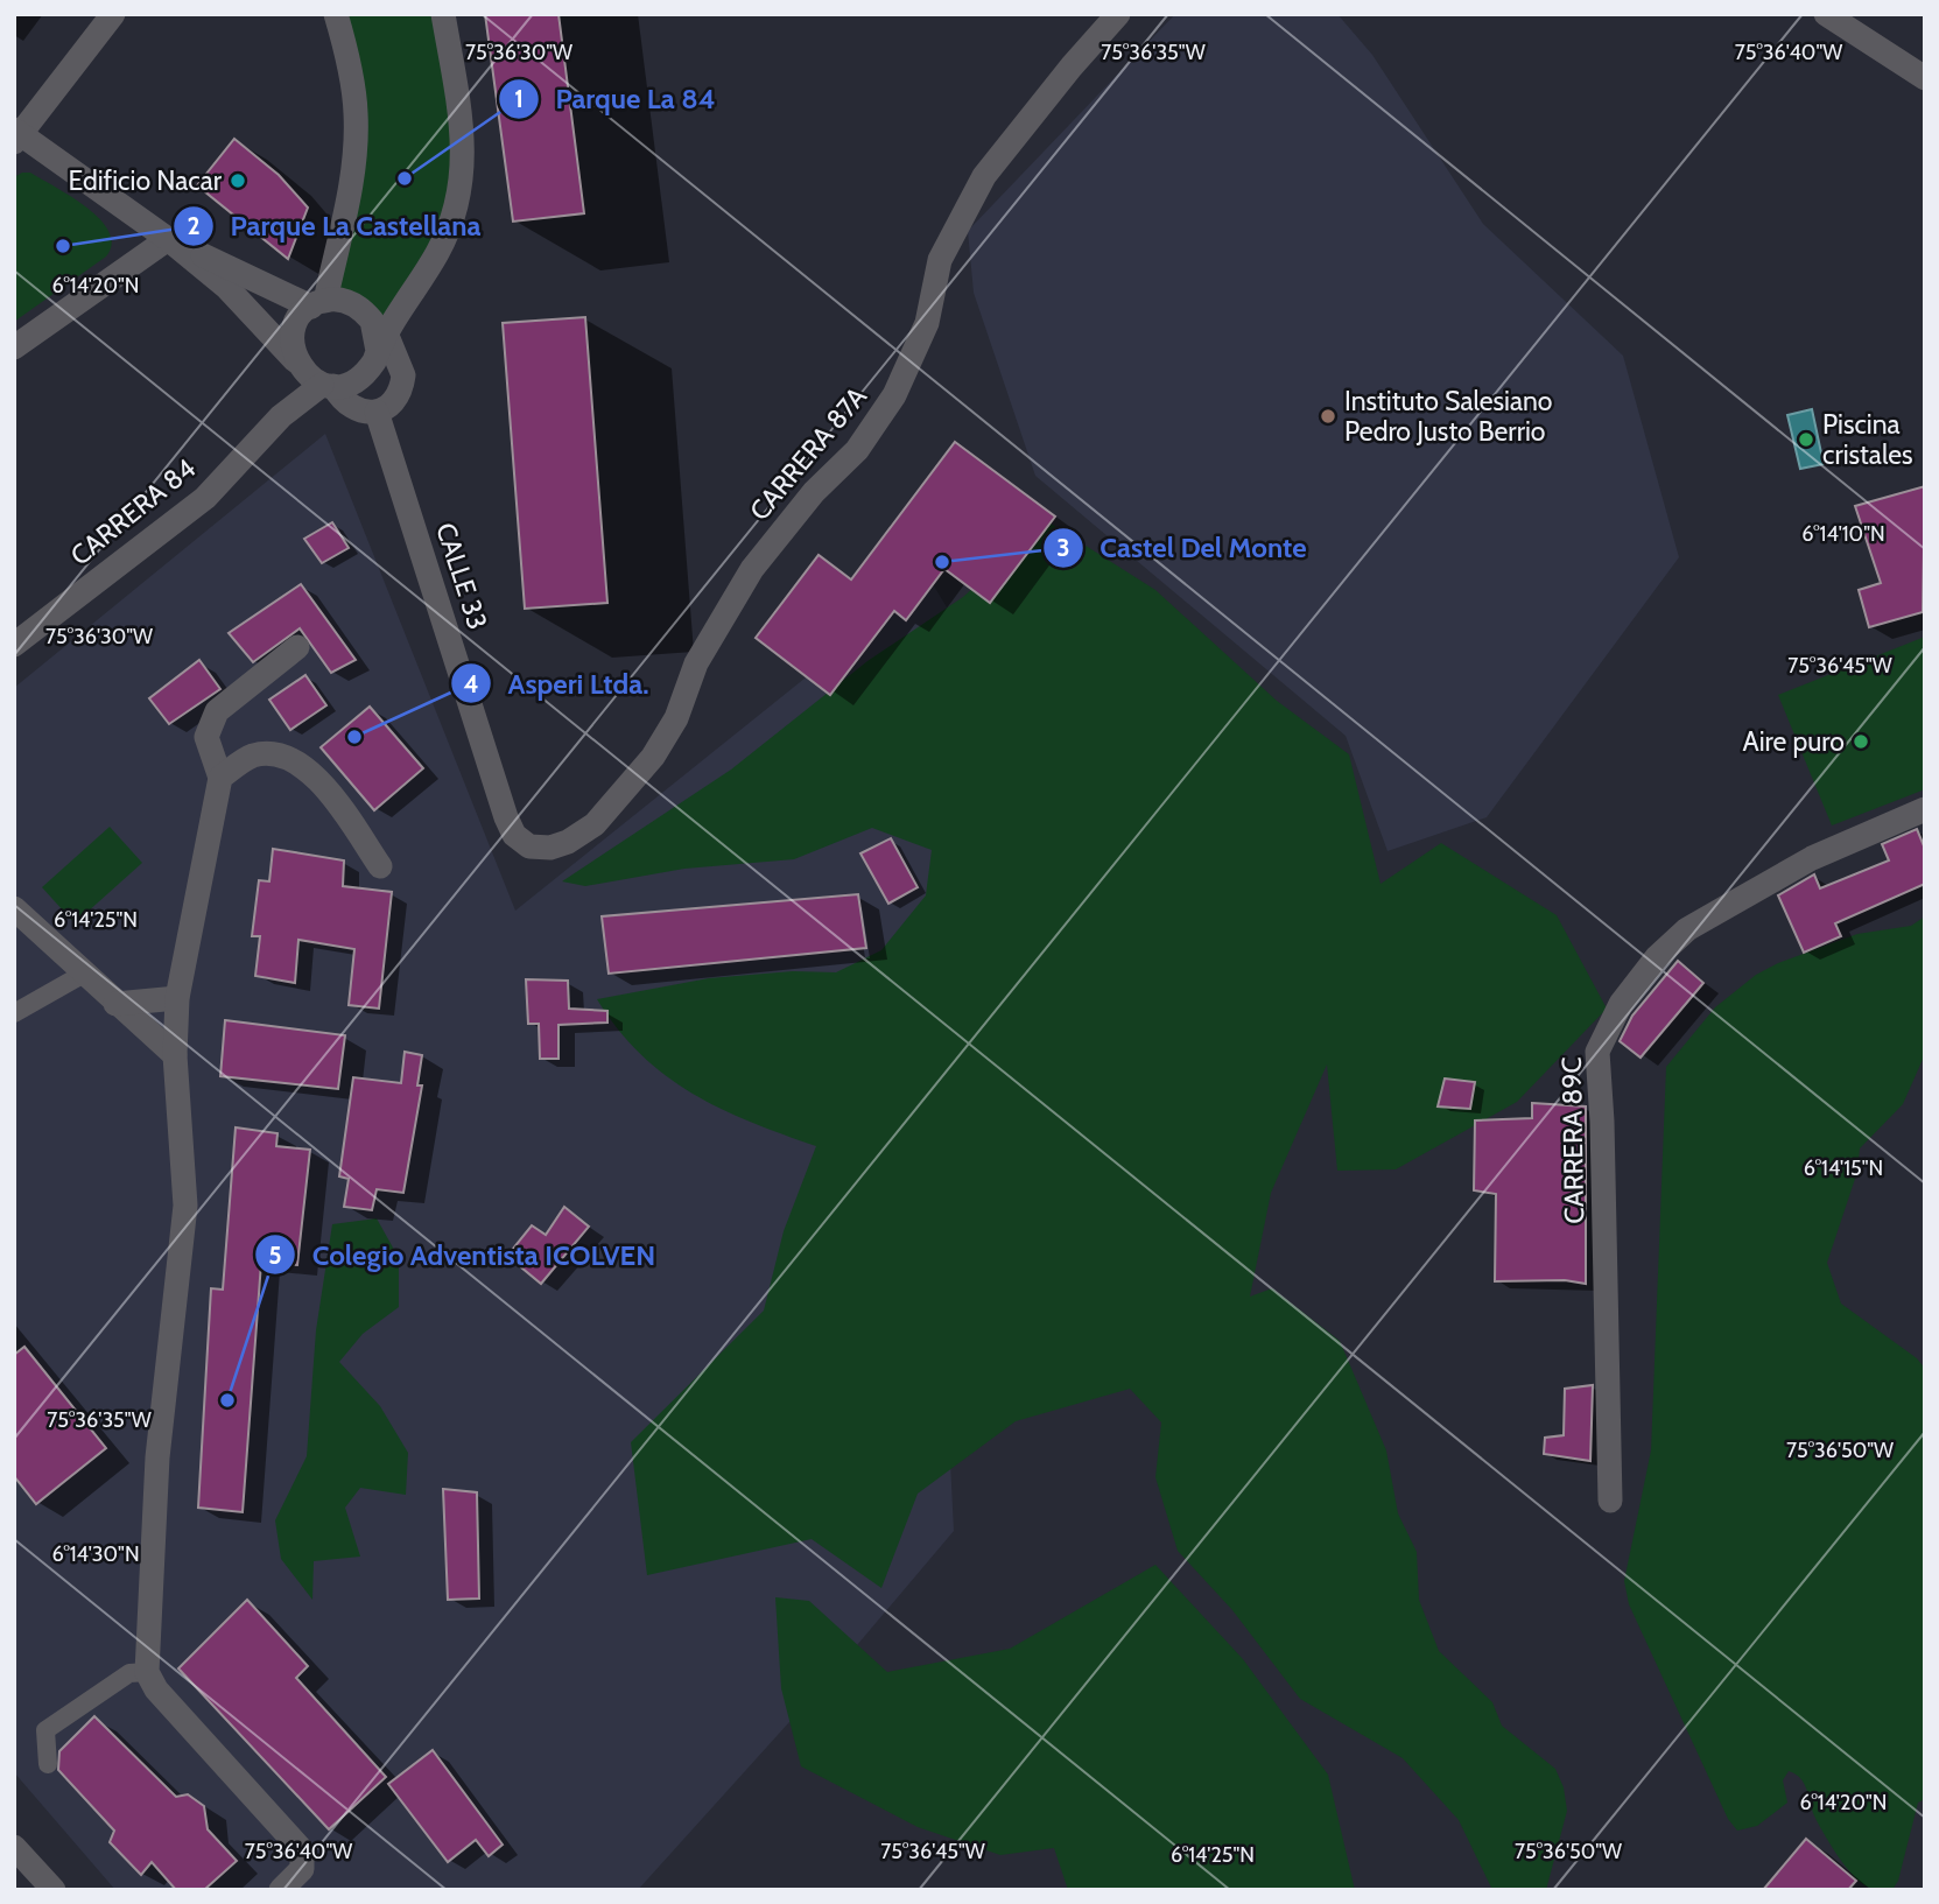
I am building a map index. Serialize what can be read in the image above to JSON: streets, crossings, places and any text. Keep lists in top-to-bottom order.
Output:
{
  "streets": {
    "street": [
      "CARRERA 87A",
      "CARRERA 84",
      "CALLE 33",
      "CARRERA 89C"
    ]
  },
  "crossings": [
    ["CARRERA 87A", "CALLE 33"]
  ],
  "places": [
    "Parque La 84",
    "Edificio Nacar",
    "Parque La Castellana",
    "Instituto Salesiano Pedro Justo Berrio",
    "Piscina cristales",
    "Castel Del Monte",
    "Asperi Ltda.",
    "Aire puro",
    "Colegio Adventista ICOLVEN"
  ],
  "coordinates": [
    "75°36'30\"W",
    "75°36'35\"W",
    "75°36'40\"W",
    "6°14'20\"N",
    "6°14'10\"N",
    "75°36'45\"W",
    "6°14'25\"N",
    "6°14'15\"N",
    "75°36'50\"W",
    "6°14'30\"N"
  ]
}
